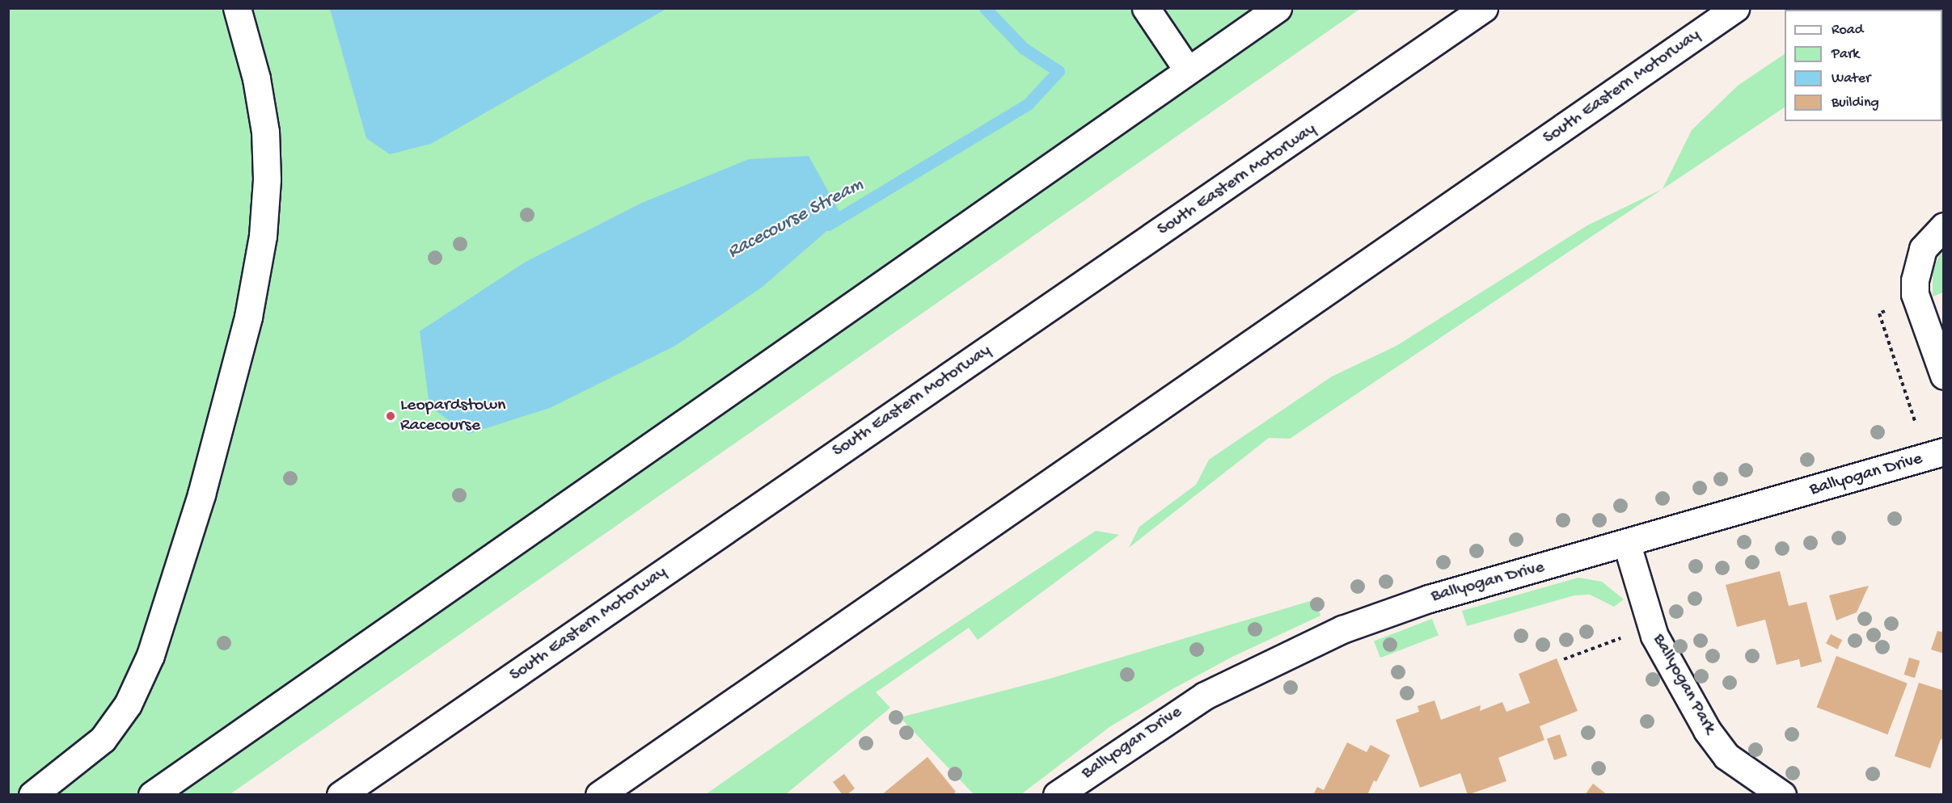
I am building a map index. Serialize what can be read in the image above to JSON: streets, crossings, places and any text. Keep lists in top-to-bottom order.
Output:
{
  "streets": {
    "main road": ["South Eastern Motorway", "Ballyogan Drive", "Ballyogan Park"]
  },
  "crossings": [
    ["Ballyogan Drive", "Ballyogan Park"]
  ],
  "water": ["Racecourse Stream"],
  "places": ["Leopardstown Racecourse"],
  "legend": [
    "Road",
    "Park",
    "Water",
    "Building"
  ]
}
